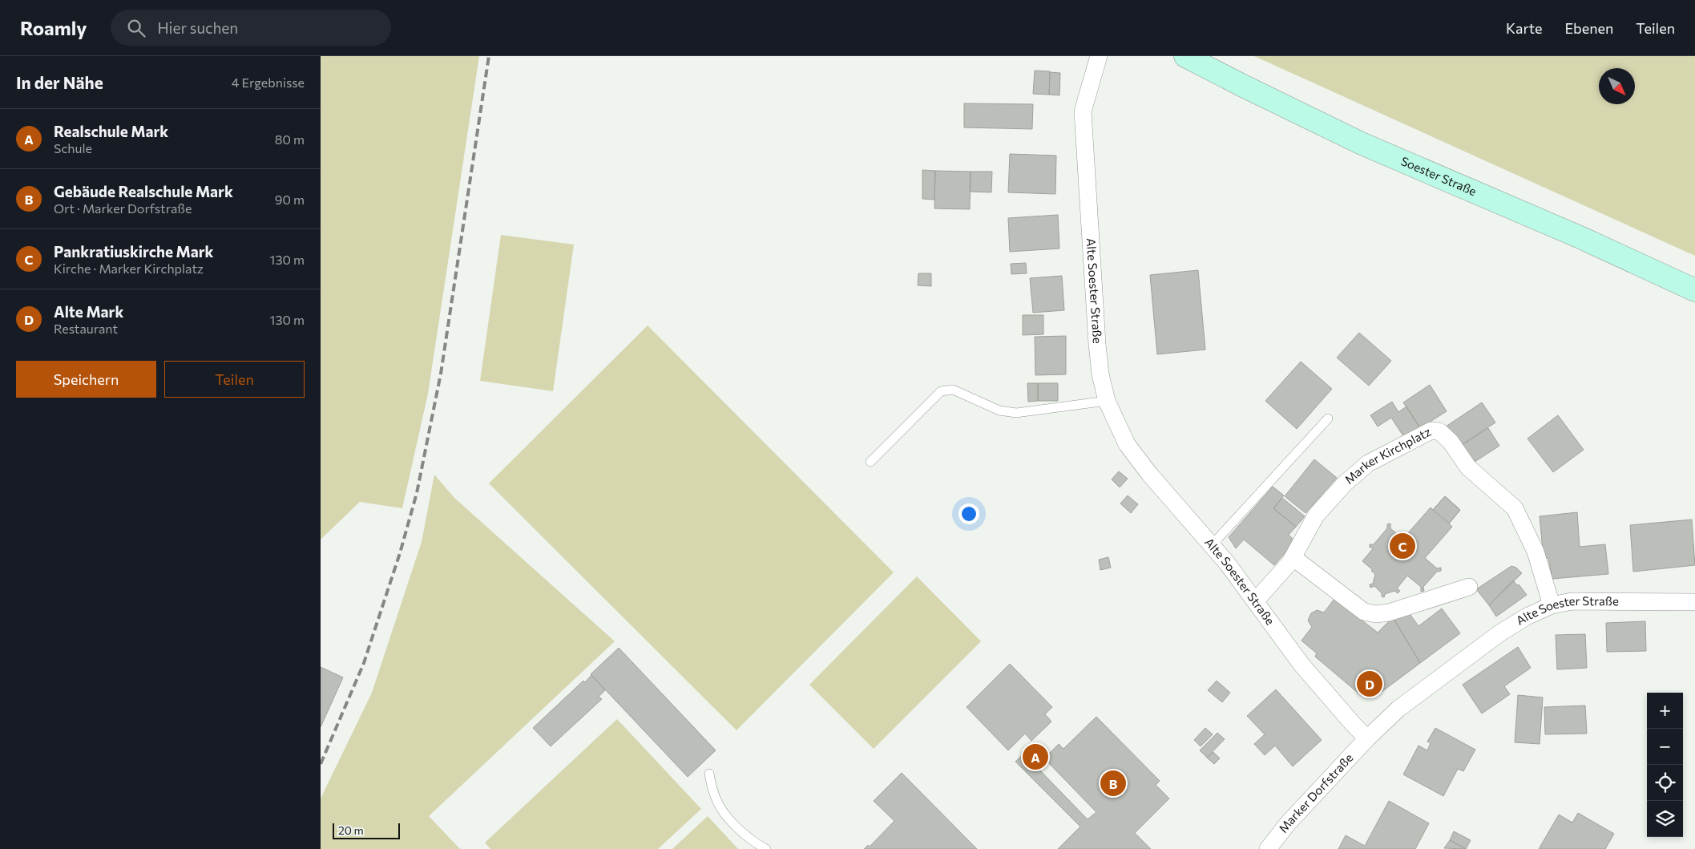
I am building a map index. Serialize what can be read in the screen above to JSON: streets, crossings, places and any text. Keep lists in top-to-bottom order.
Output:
{
  "streets": {
    "main road": ["Soester Straße"],
    "street": ["Alte Soester Straße", "Marker Kirchplatz", "Marker Dorfstraße"]
  },
  "crossings": [
    ["Alte Soester Straße", "Marker Kirchplatz"],
    ["Alte Soester Straße", "Marker Dorfstraße"]
  ],
  "scale_bar": "20 m",
  "north": "bottom right",
  "page": {
    "header": "Roamly",
    "search": "Hier suchen",
    "nav": ["Karte", "Ebenen", "Teilen"],
    "heading": ["In der Nähe", "4 Ergebnisse"],
    "list": [
      {
        "mark": "A",
        "name": "Realschule Mark",
        "note": "Schule",
        "value": "80 m"
      },
      {
        "mark": "B",
        "name": "Gebäude Realschule Mark",
        "note": "Ort · Marker Dorfstraße",
        "value": "90 m"
      },
      {
        "mark": "C",
        "name": "Pankratiuskirche Mark",
        "note": "Kirche · Marker Kirchplatz",
        "value": "130 m"
      },
      {
        "mark": "D",
        "name": "Alte Mark",
        "note": "Restaurant",
        "value": "130 m"
      }
    ],
    "buttons": ["Speichern", "Teilen"],
    "pins": [
      "C",
      "D",
      "A",
      "B"
    ],
    "map_buttons": ["+", "−"],
    "scale": "20 m"
  }
}
